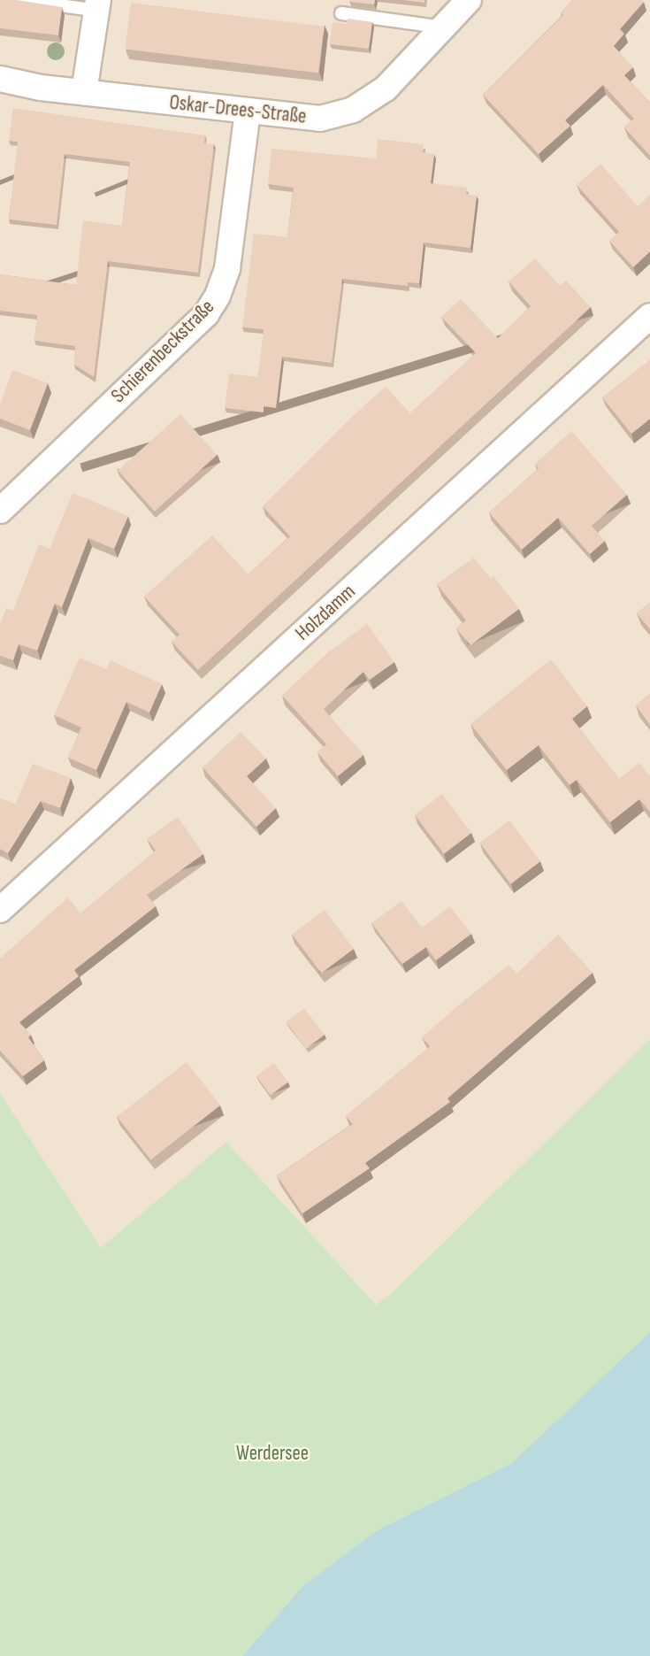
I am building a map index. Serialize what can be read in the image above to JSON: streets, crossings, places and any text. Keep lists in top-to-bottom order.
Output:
{
  "streets": {
    "street": ["Oskar-Drees-Straße", "Schierenbeckstraße", "Holzdamm"]
  },
  "crossings": [
    ["Oskar-Drees-Straße", "Schierenbeckstraße"]
  ],
  "parks": ["Werdersee"]
}
